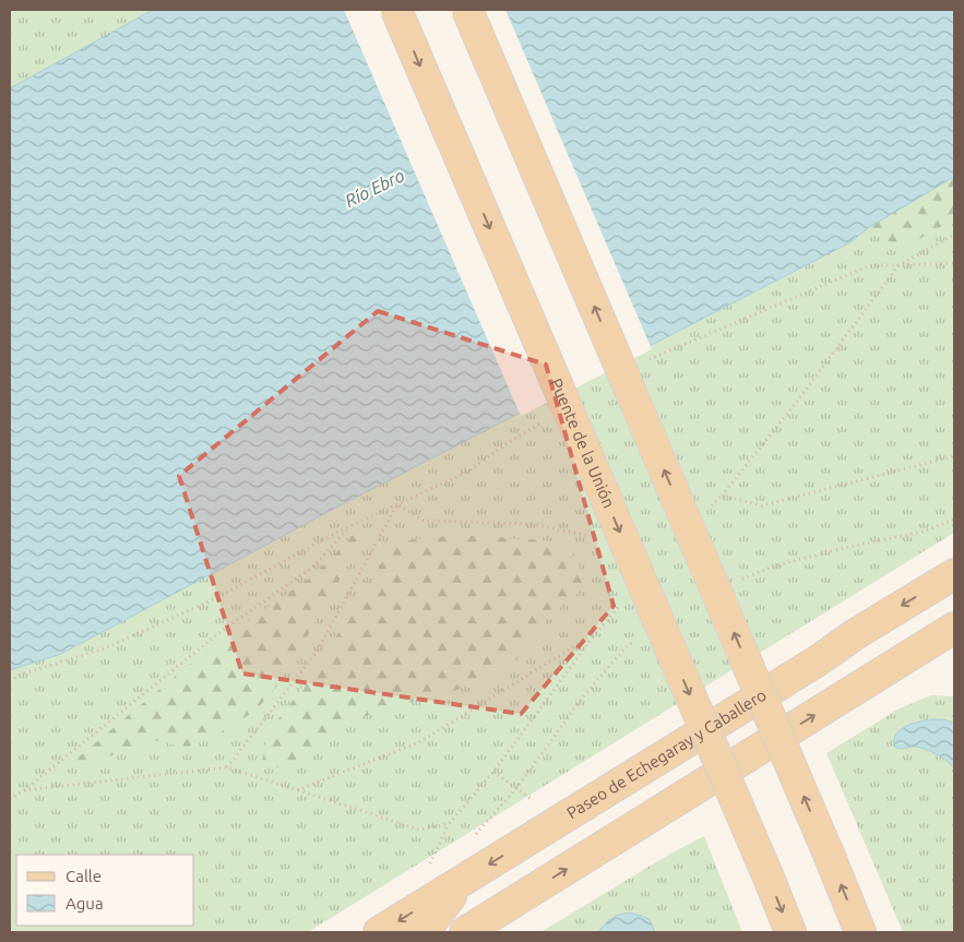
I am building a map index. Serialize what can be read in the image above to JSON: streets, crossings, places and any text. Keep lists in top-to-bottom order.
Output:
{
  "streets": {
    "main road": ["Puente de la Unión", "Paseo de Echegaray y Caballero"]
  },
  "water": ["Río Ebro"],
  "legend": ["Calle", "Agua"]
}
